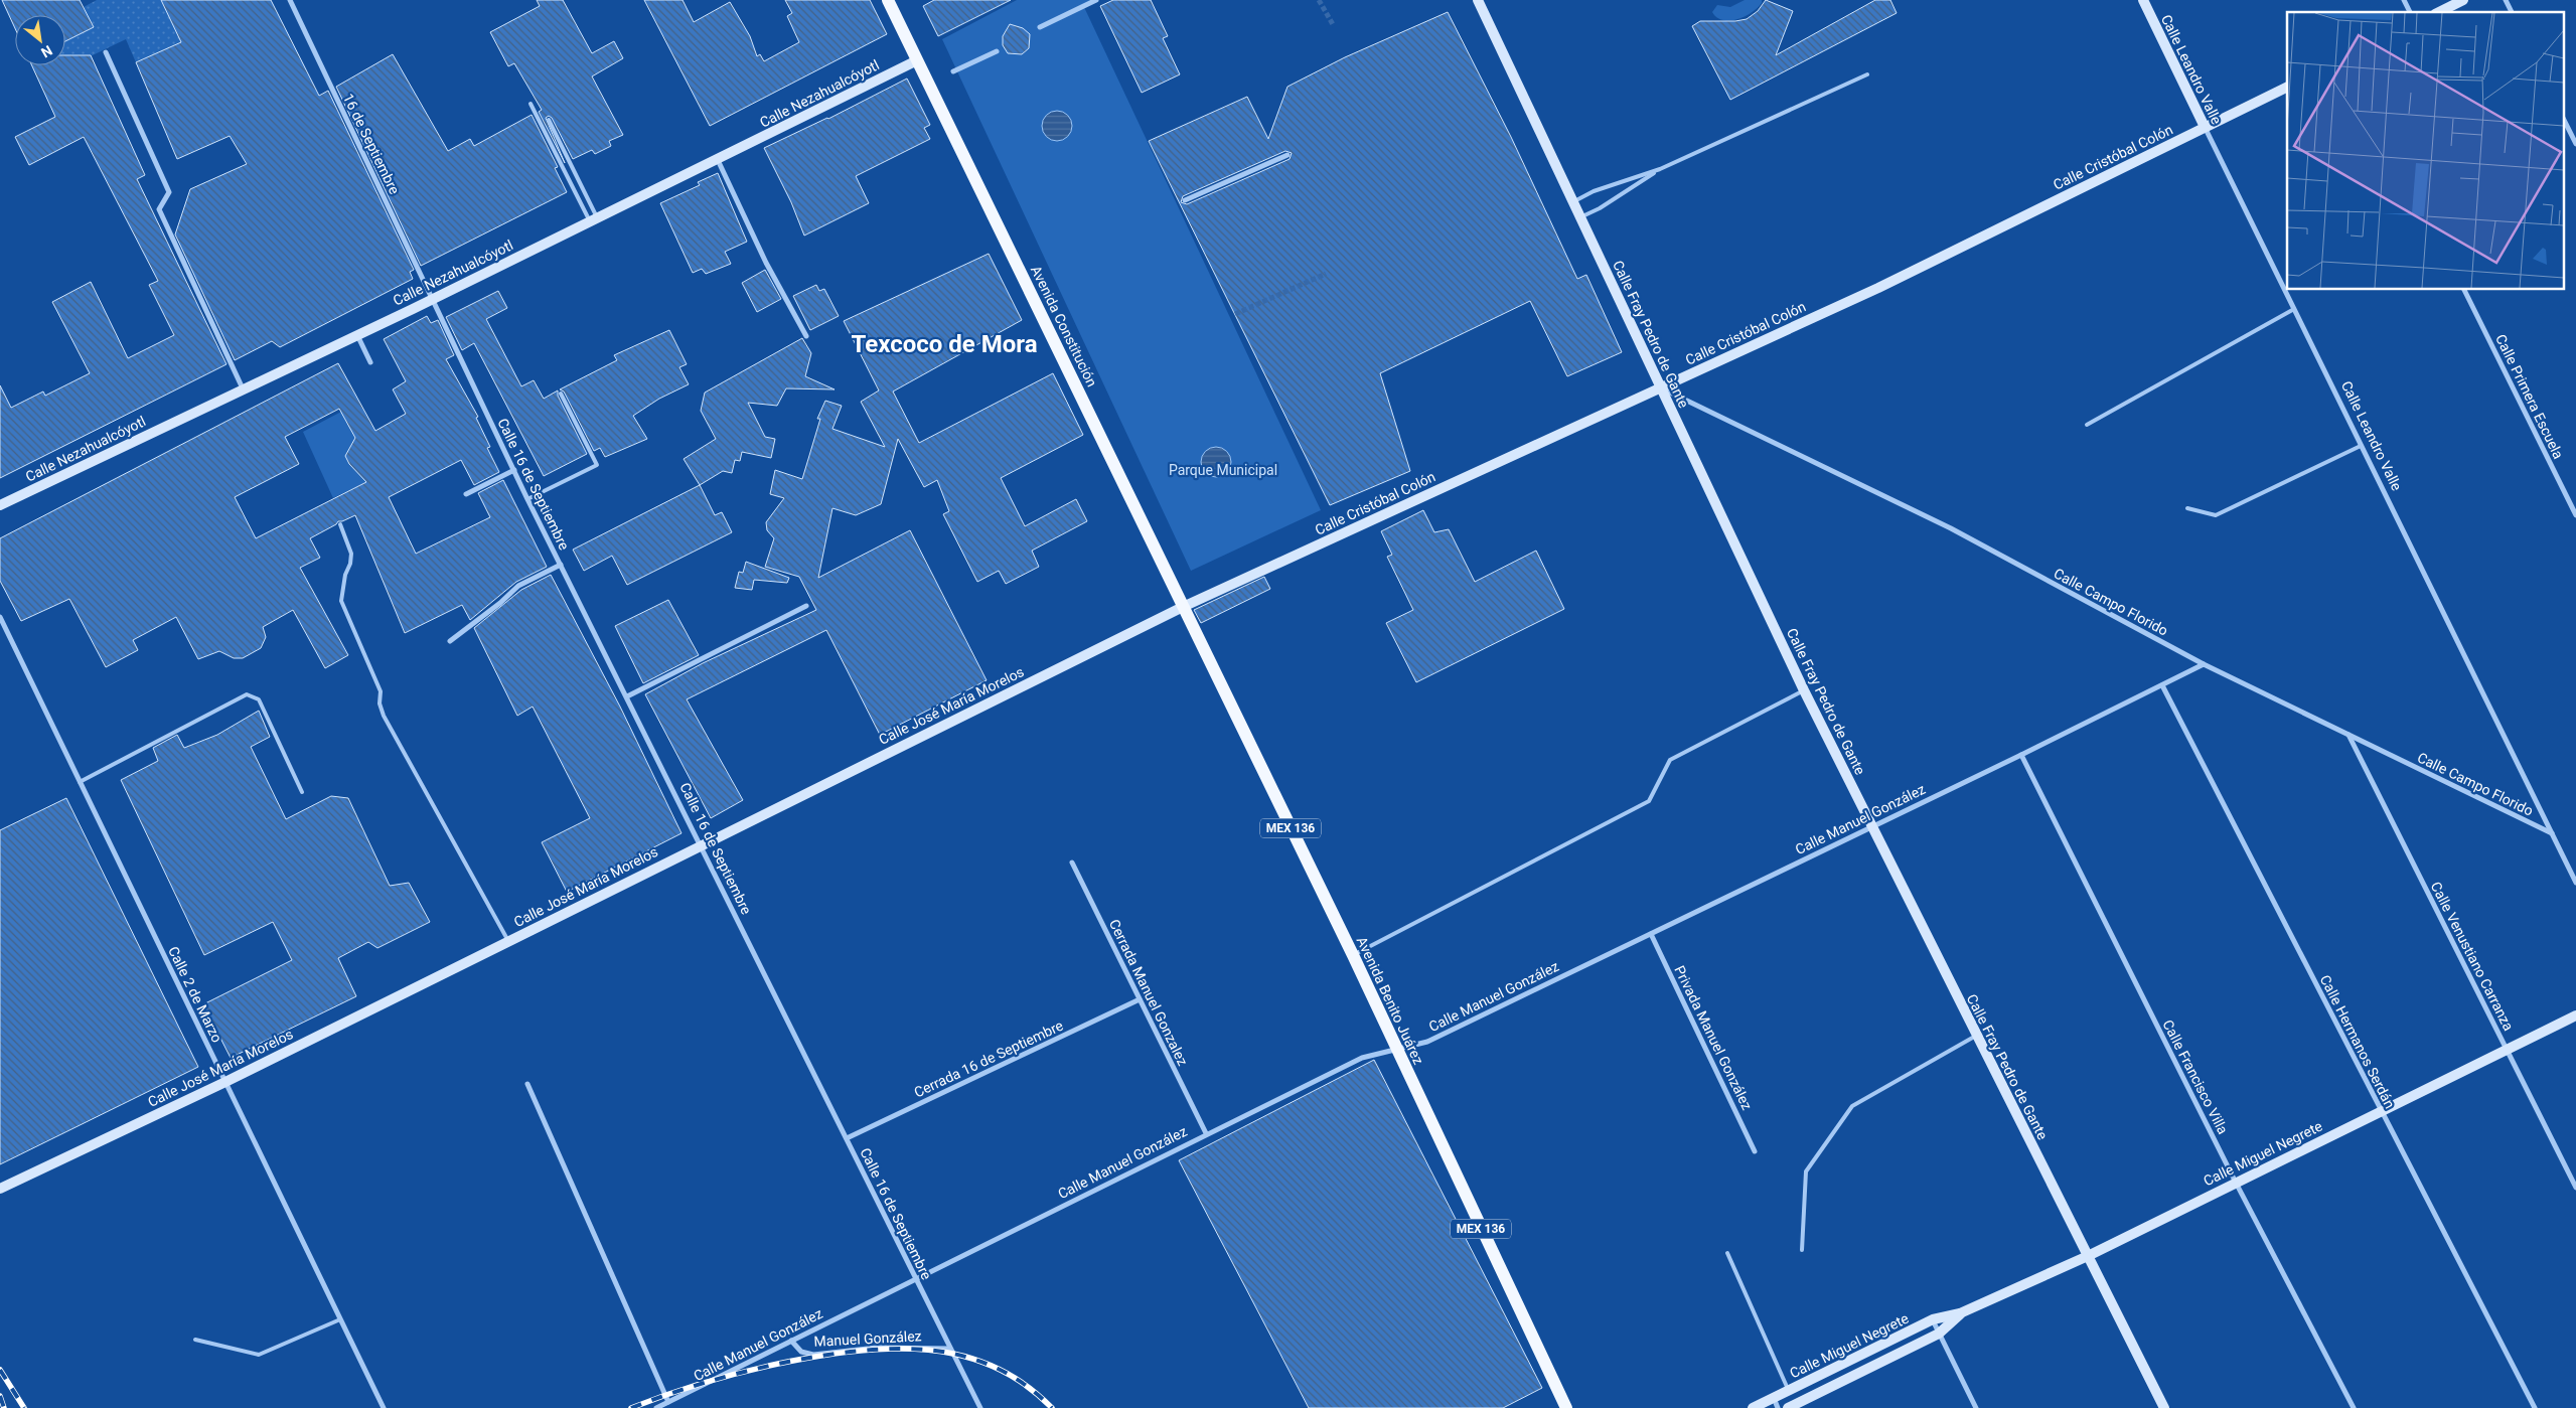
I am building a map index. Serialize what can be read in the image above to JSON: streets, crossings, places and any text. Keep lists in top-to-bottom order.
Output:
{
  "streets": {
    "main road": ["Avenida Constitución", "MEX 136", "Avenida Benito Juárez"],
    "street": [
      "Calle Leandro Valle",
      "Calle Nezahualcóyotl",
      "16 de Septiembre",
      "Calle Cristóbal Colón",
      "Calle Fray Pedro de Gante",
      "Calle Primera Escuela",
      "Calle 16 de Septiembre",
      "Calle Campo Florido",
      "Calle José María Morelos",
      "Calle Manuel González",
      "Calle Venustiano Carranza",
      "Cerrada Manuel Gonzalez",
      "Calle 2 de Marzo",
      "Privada Manuel González",
      "Calle Hermanos Serdán",
      "Cerrada 16 de Septiembre",
      "Calle Francisco Villa",
      "Calle Miguel Negrete",
      "Manuel González"
    ]
  },
  "crossings": [
    ["Calle Leandro Valle", "Calle Cristóbal Colón"],
    ["Calle Leandro Valle", "Calle Campo Florido"],
    ["Calle Nezahualcóyotl", "16 de Septiembre"],
    ["Calle Nezahualcóyotl", "Avenida Constitución"],
    ["Calle Nezahualcóyotl", "Calle 16 de Septiembre"],
    ["Calle Nezahualcóyotl", "MEX 136"],
    ["16 de Septiembre", "Calle 16 de Septiembre"],
    ["Calle Cristóbal Colón", "Avenida Constitución"],
    ["Calle Cristóbal Colón", "Calle Fray Pedro de Gante"],
    ["Calle Cristóbal Colón", "Calle Campo Florido"],
    ["Calle Cristóbal Colón", "Calle José María Morelos"],
    ["Calle Cristóbal Colón", "Avenida Benito Juárez"],
    ["Avenida Constitución", "Calle José María Morelos"],
    ["Avenida Constitución", "MEX 136"],
    ["Avenida Constitución", "Avenida Benito Juárez"],
    ["Calle Fray Pedro de Gante", "Calle Campo Florido"],
    ["Calle Fray Pedro de Gante", "Calle Manuel González"],
    ["Calle Fray Pedro de Gante", "Calle Miguel Negrete"],
    ["Calle 16 de Septiembre", "Calle José María Morelos"],
    ["Calle 16 de Septiembre", "Calle Manuel González"],
    ["Calle 16 de Septiembre", "Cerrada 16 de Septiembre"],
    ["Calle 16 de Septiembre", "Manuel González"],
    ["Calle Campo Florido", "Calle Manuel González"],
    ["Calle Campo Florido", "Calle Venustiano Carranza"],
    ["Calle José María Morelos", "Calle 2 de Marzo"],
    ["Calle José María Morelos", "Avenida Benito Juárez"],
    ["Calle Manuel González", "Cerrada Manuel Gonzalez"],
    ["Calle Manuel González", "Avenida Benito Juárez"],
    ["Calle Manuel González", "Privada Manuel González"],
    ["Calle Manuel González", "Calle Hermanos Serdán"],
    ["Calle Manuel González", "Calle Francisco Villa"],
    ["Calle Manuel González", "Manuel González"],
    ["Calle Venustiano Carranza", "Calle Miguel Negrete"],
    ["Cerrada Manuel Gonzalez", "Cerrada 16 de Septiembre"],
    ["Calle Hermanos Serdán", "Calle Miguel Negrete"],
    ["Calle Francisco Villa", "Calle Miguel Negrete"]
  ],
  "districts": ["Texcoco de Mora"],
  "parks": ["Parque Municipal"],
  "north": "bottom right"
}
